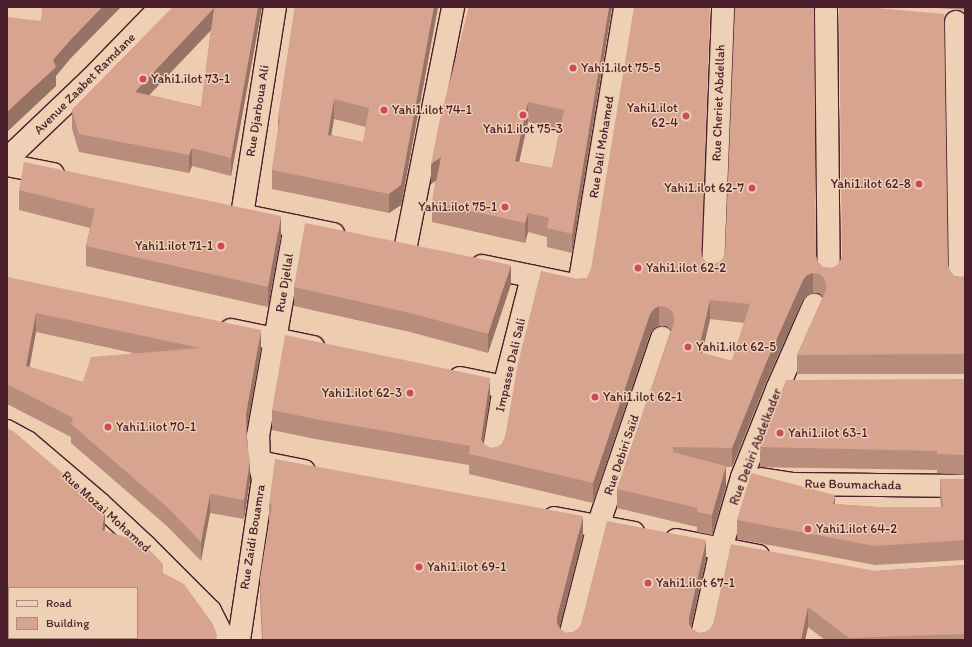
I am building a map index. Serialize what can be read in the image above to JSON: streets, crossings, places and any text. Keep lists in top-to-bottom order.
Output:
{
  "streets": {
    "street": [
      "Avenue Zaabet Ramdane",
      "Rue Cheriet Abdellah",
      "Rue Djarboua Ali",
      "Rue Dali Mohamed",
      "Rue Djellal",
      "Impasse Dali Sali",
      "Rue Debiri Abdelkader",
      "Rue Debiri Saïd",
      "Rue Boumachada",
      "Rue Mozai Mohamed",
      "Rue Zaidi Bouamra"
    ]
  },
  "crossings": [
    ["Rue Dali Mohamed", "Impasse Dali Sali"],
    ["Rue Djellal", "Rue Zaidi Bouamra"],
    ["Rue Debiri Abdelkader", "Rue Boumachada"]
  ],
  "places": [
    "Yahi1.ilot 75-5",
    "Yahi1.ilot 73-1",
    "Yahi1.ilot 74-1",
    "Yahi1.ilot 75-3",
    "Yahi1.ilot 62-4",
    "Yahi1.ilot 62-8",
    "Yahi1.ilot 62-7",
    "Yahi1.ilot 75-1",
    "Yahi1.ilot 71-1",
    "Yahi1.ilot 62-2",
    "Yahi1.ilot 62-5",
    "Yahi1.ilot 62-3",
    "Yahi1.ilot 62-1",
    "Yahi1.ilot 70-1",
    "Yahi1.ilot 63-1",
    "Yahi1.ilot 64-2",
    "Yahi1.ilot 69-1",
    "Yahi1.ilot 67-1"
  ],
  "legend": ["Road", "Building"]
}
